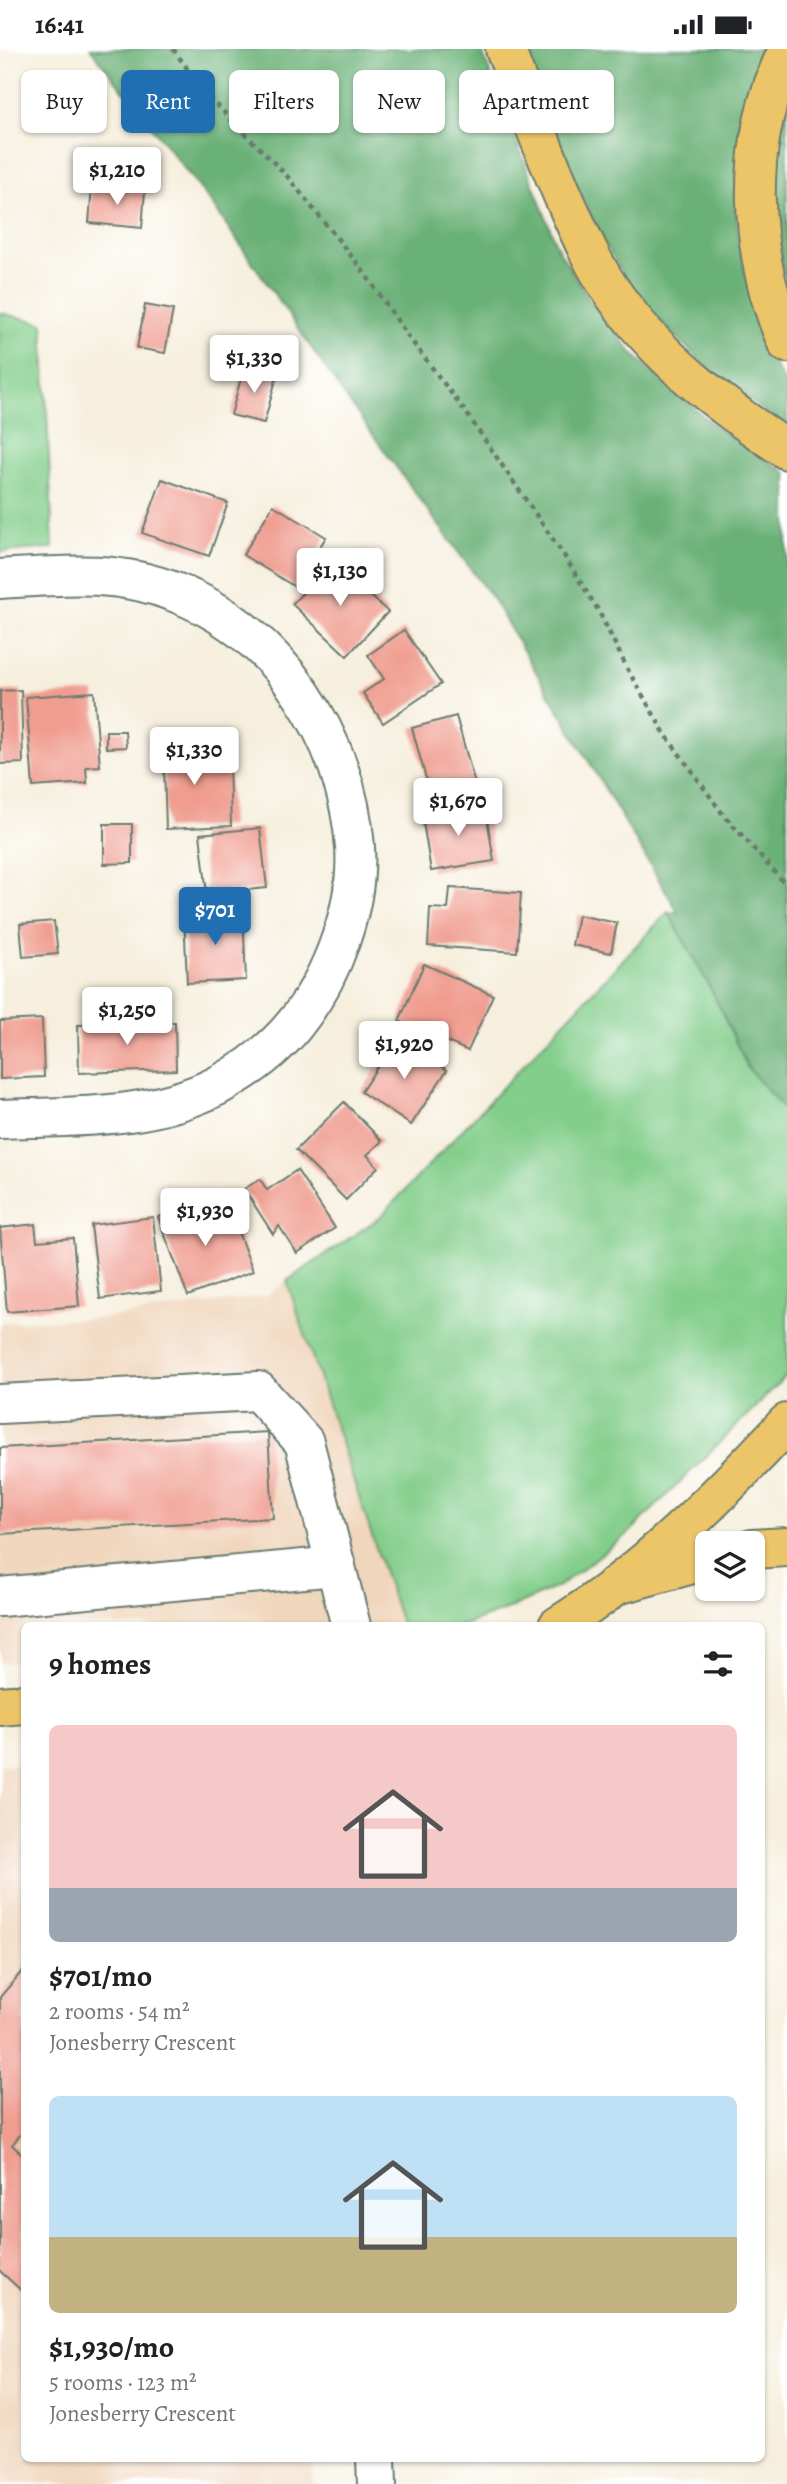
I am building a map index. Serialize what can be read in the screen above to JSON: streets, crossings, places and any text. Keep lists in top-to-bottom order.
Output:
{
  "page": {
    "status": "16:41",
    "chip": [
      "Buy",
      "Rent",
      "Filters",
      "New",
      "Apartment"
    ],
    "price": [
      "$1,210",
      "$1,330",
      "$1,130",
      "$1,330",
      "$1,670",
      "$701",
      "$1,250",
      "$1,920",
      "$1,930"
    ],
    "heading": "9 homes",
    "list": [
      {
        "name": "$701/mo",
        "note": "2 rooms · 54 m² · Jonesberry Crescent"
      },
      {
        "name": "$1,930/mo",
        "note": "5 rooms · 123 m² · Jonesberry Crescent"
      }
    ]
  }
}
